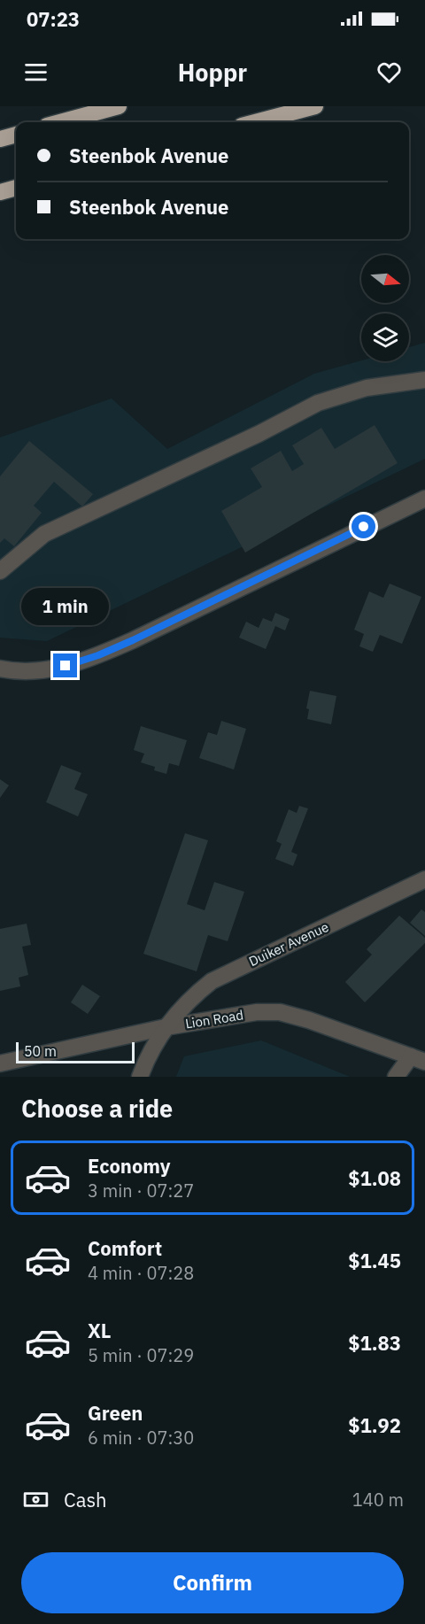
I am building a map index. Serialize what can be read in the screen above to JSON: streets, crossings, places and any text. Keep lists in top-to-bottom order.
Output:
{
  "streets": {
    "street": ["Duiker Avenue", "Lion Road"]
  },
  "crossings": [
    ["Duiker Avenue", "Lion Road"]
  ],
  "scale_bar": "50 m",
  "north": "right",
  "page": {
    "status": "07:23",
    "header": "Hoppr",
    "banner": ["Steenbok Avenue", "Steenbok Avenue"],
    "bubble": "1 min",
    "scale": "50 m",
    "heading": "Choose a ride",
    "list": [
      {
        "name": "Economy",
        "note": "3 min · 07:27",
        "value": "$1.08"
      },
      {
        "name": "Comfort",
        "note": "4 min · 07:28",
        "value": "$1.45"
      },
      {
        "name": "XL",
        "note": "5 min · 07:29",
        "value": "$1.83"
      },
      {
        "name": "Green",
        "note": "6 min · 07:30",
        "value": "$1.92"
      }
    ],
    "pay": ["Cash", "140 m"],
    "buttons": "Confirm"
  }
}
